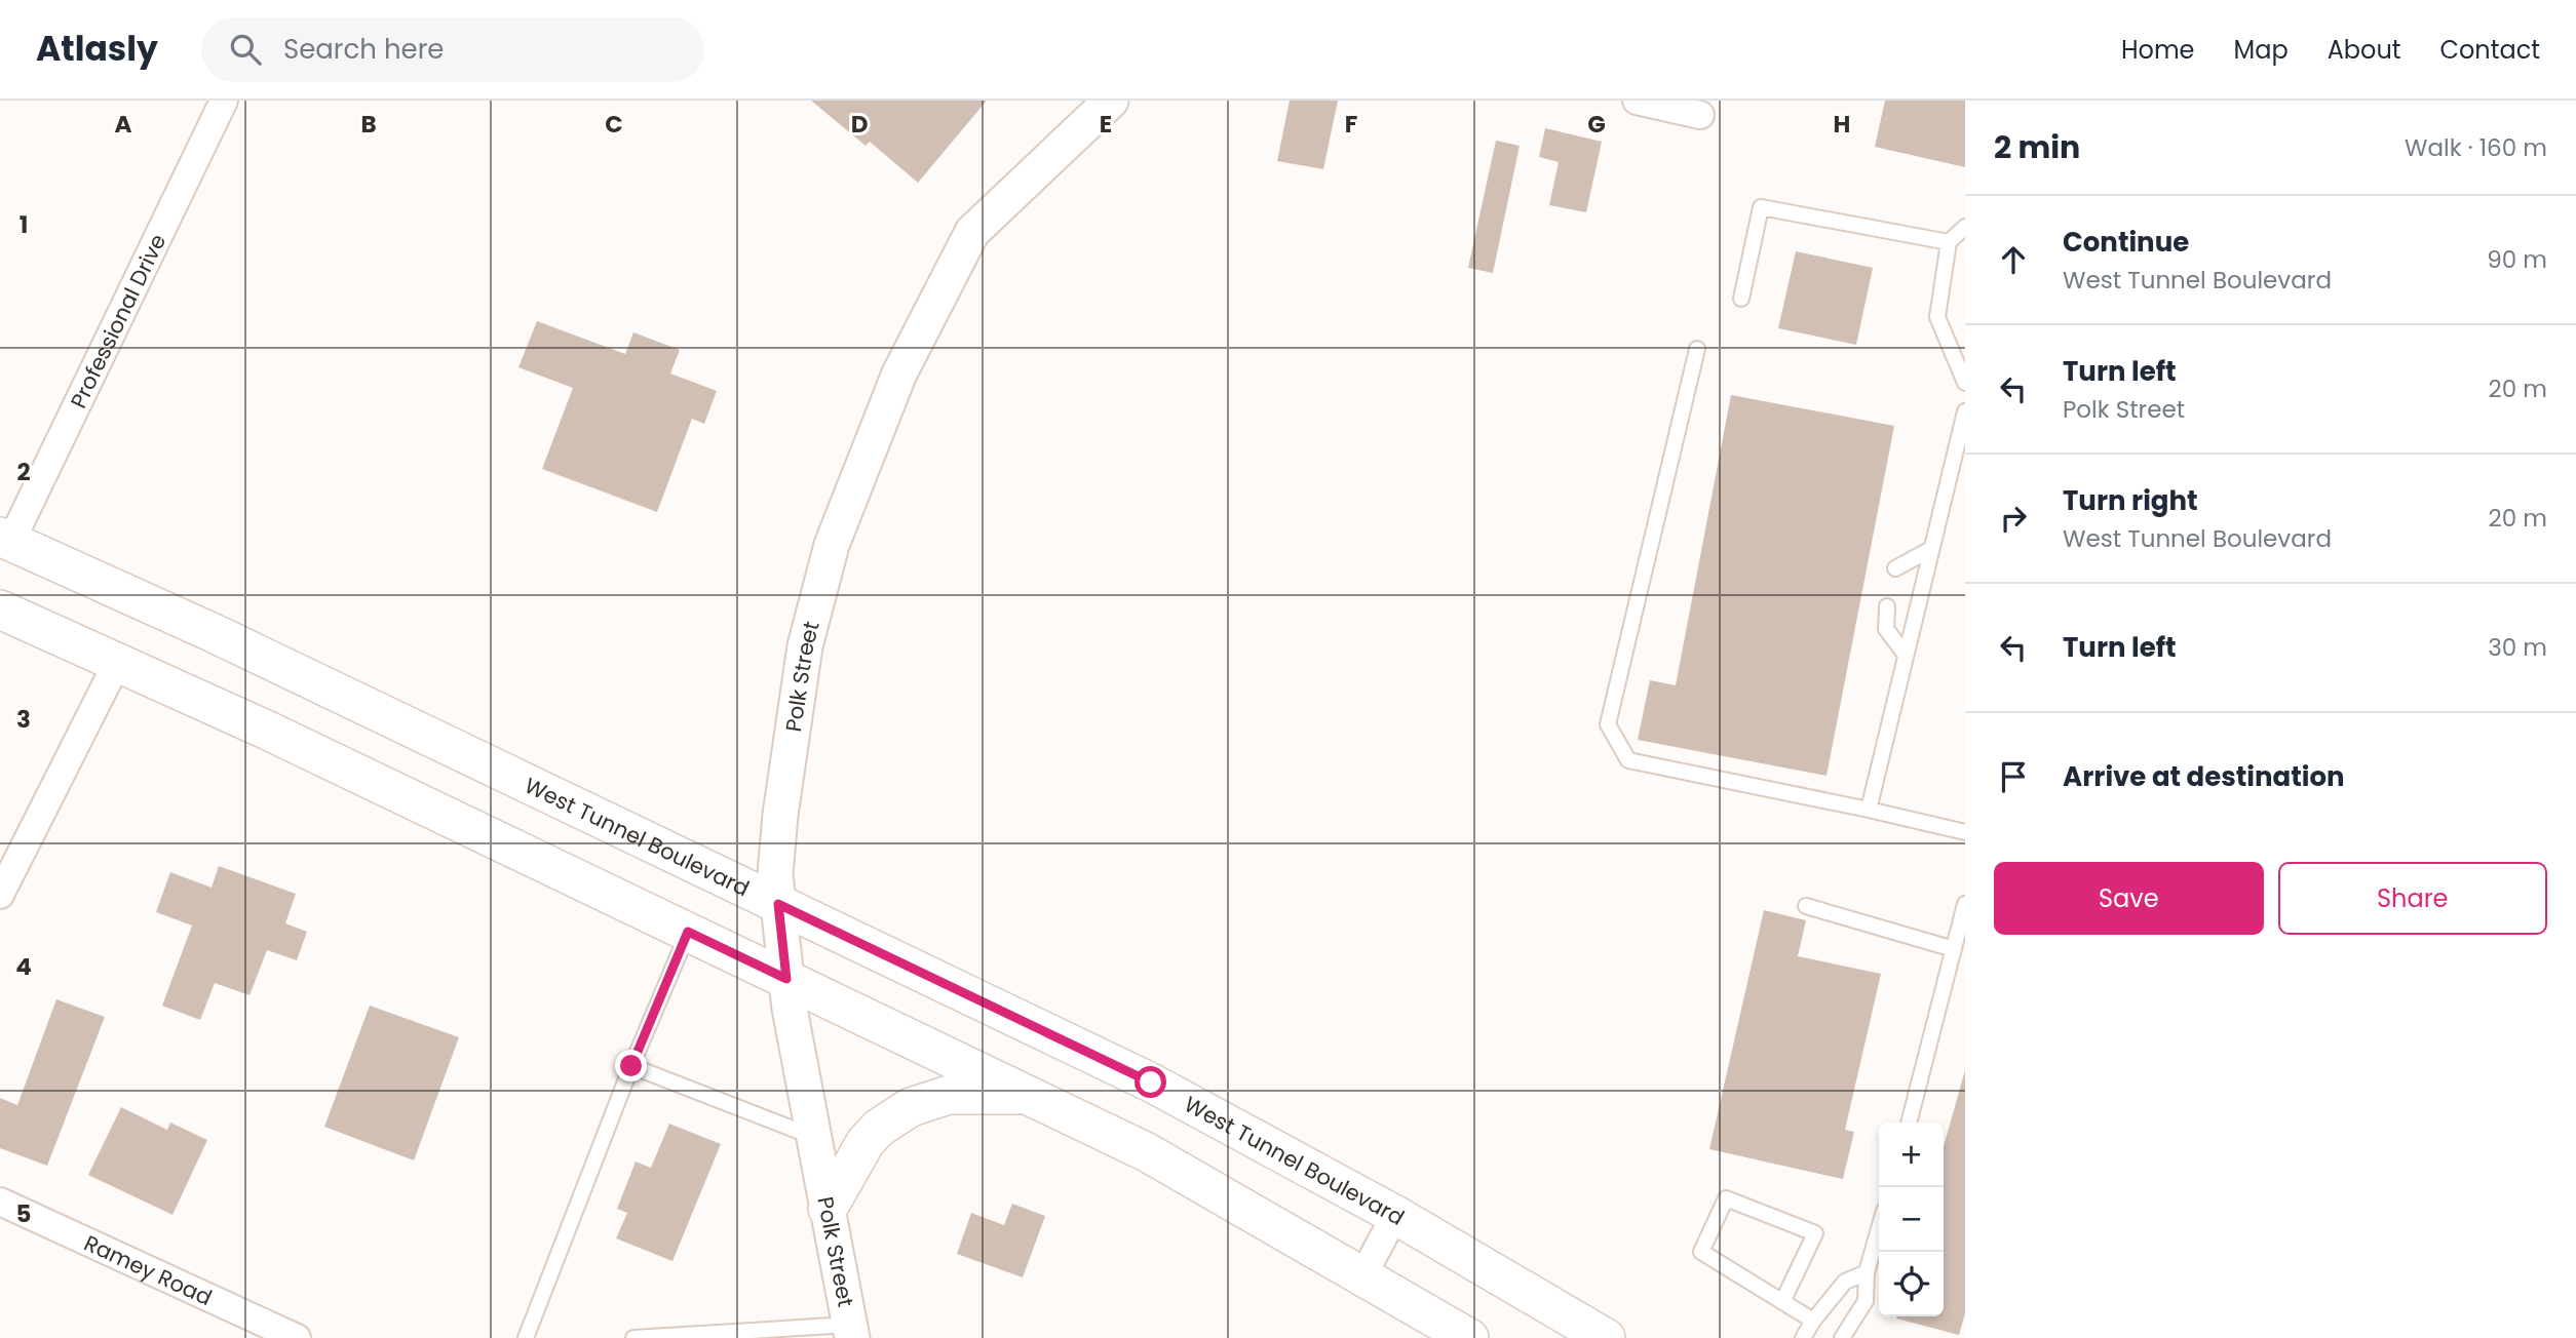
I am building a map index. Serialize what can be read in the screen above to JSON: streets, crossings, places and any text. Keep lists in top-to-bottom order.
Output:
{
  "streets": {
    "main road": ["West Tunnel Boulevard"],
    "street": ["Professional Drive", "Polk Street", "Ramey Road"]
  },
  "crossings": [
    ["Professional Drive", "West Tunnel Boulevard"],
    ["Polk Street", "West Tunnel Boulevard"]
  ],
  "page": {
    "header": "Atlasly",
    "search": "Search here",
    "nav": [
      "Home",
      "Map",
      "About",
      "Contact"
    ],
    "heading": ["2 min", "Walk · 160 m"],
    "list": [
      ["Continue", "West Tunnel Boulevard", "90 m"],
      ["Turn left", "Polk Street", "20 m"],
      ["Turn right", "West Tunnel Boulevard", "20 m"],
      ["Turn left", "30 m"],
      "Arrive at destination"
    ],
    "buttons": ["Save", "Share"],
    "map_buttons": ["+", "−"]
  },
  "grid": {
    "columns": [
      "A",
      "B",
      "C",
      "D",
      "E",
      "F",
      "G",
      "H"
    ],
    "rows": [
      "1",
      "2",
      "3",
      "4",
      "5"
    ]
  }
}
